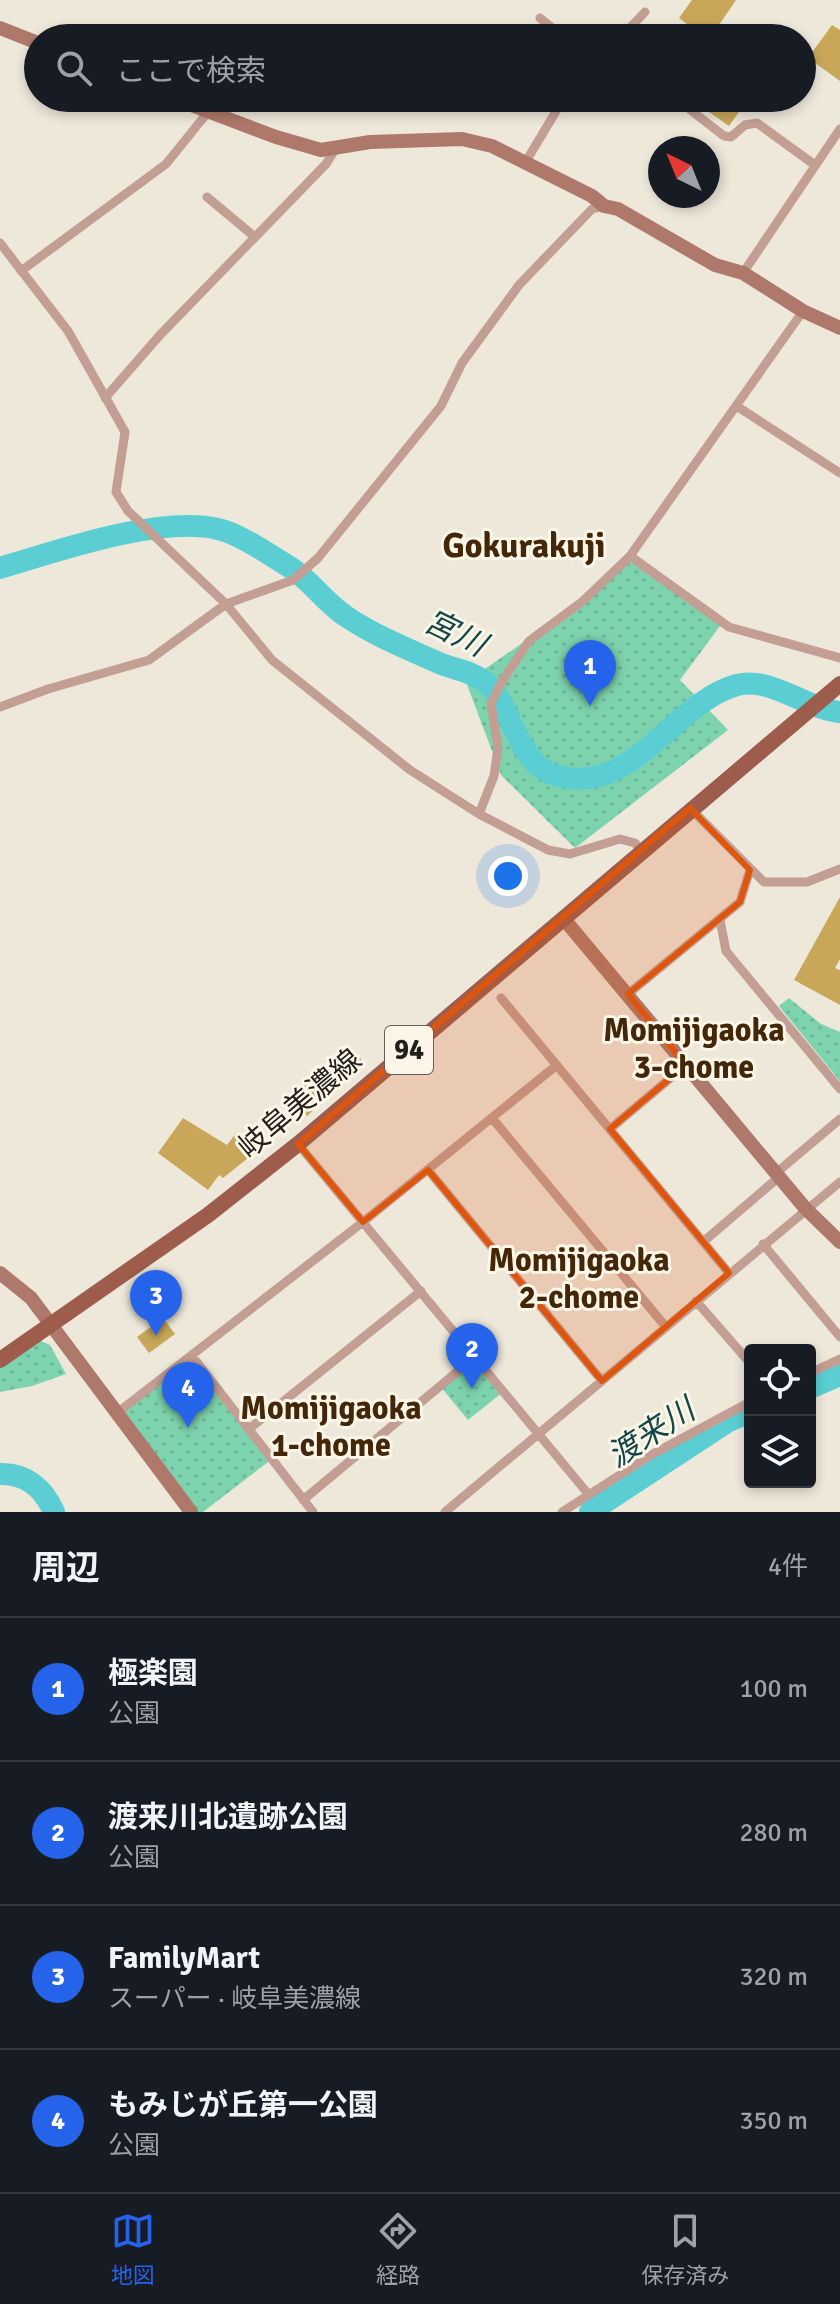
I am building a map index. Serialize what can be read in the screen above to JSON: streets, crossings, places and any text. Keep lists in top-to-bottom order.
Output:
{
  "streets": {
    "main road": ["94", "岐阜美濃線"]
  },
  "districts": [
    "Gokurakuji",
    "Momijigaoka 3-chome",
    "Momijigaoka 2-chome",
    "Momijigaoka 1-chome"
  ],
  "water": ["宮川", "渡来川"],
  "north": "top left",
  "page": {
    "search": "ここで検索",
    "pins": [
      "1",
      "3",
      "2",
      "4"
    ],
    "heading": ["周辺", "4件"],
    "list": [
      {
        "mark": "1",
        "name": "極楽園",
        "note": "公園",
        "value": "100 m"
      },
      {
        "mark": "2",
        "name": "渡来川北遺跡公園",
        "note": "公園",
        "value": "280 m"
      },
      {
        "mark": "3",
        "name": "FamilyMart",
        "note": "スーパー · 岐阜美濃線",
        "value": "320 m"
      },
      {
        "mark": "4",
        "name": "もみじが丘第一公園",
        "note": "公園",
        "value": "350 m"
      }
    ],
    "nav": ["地図", "経路", "保存済み"]
  }
}
